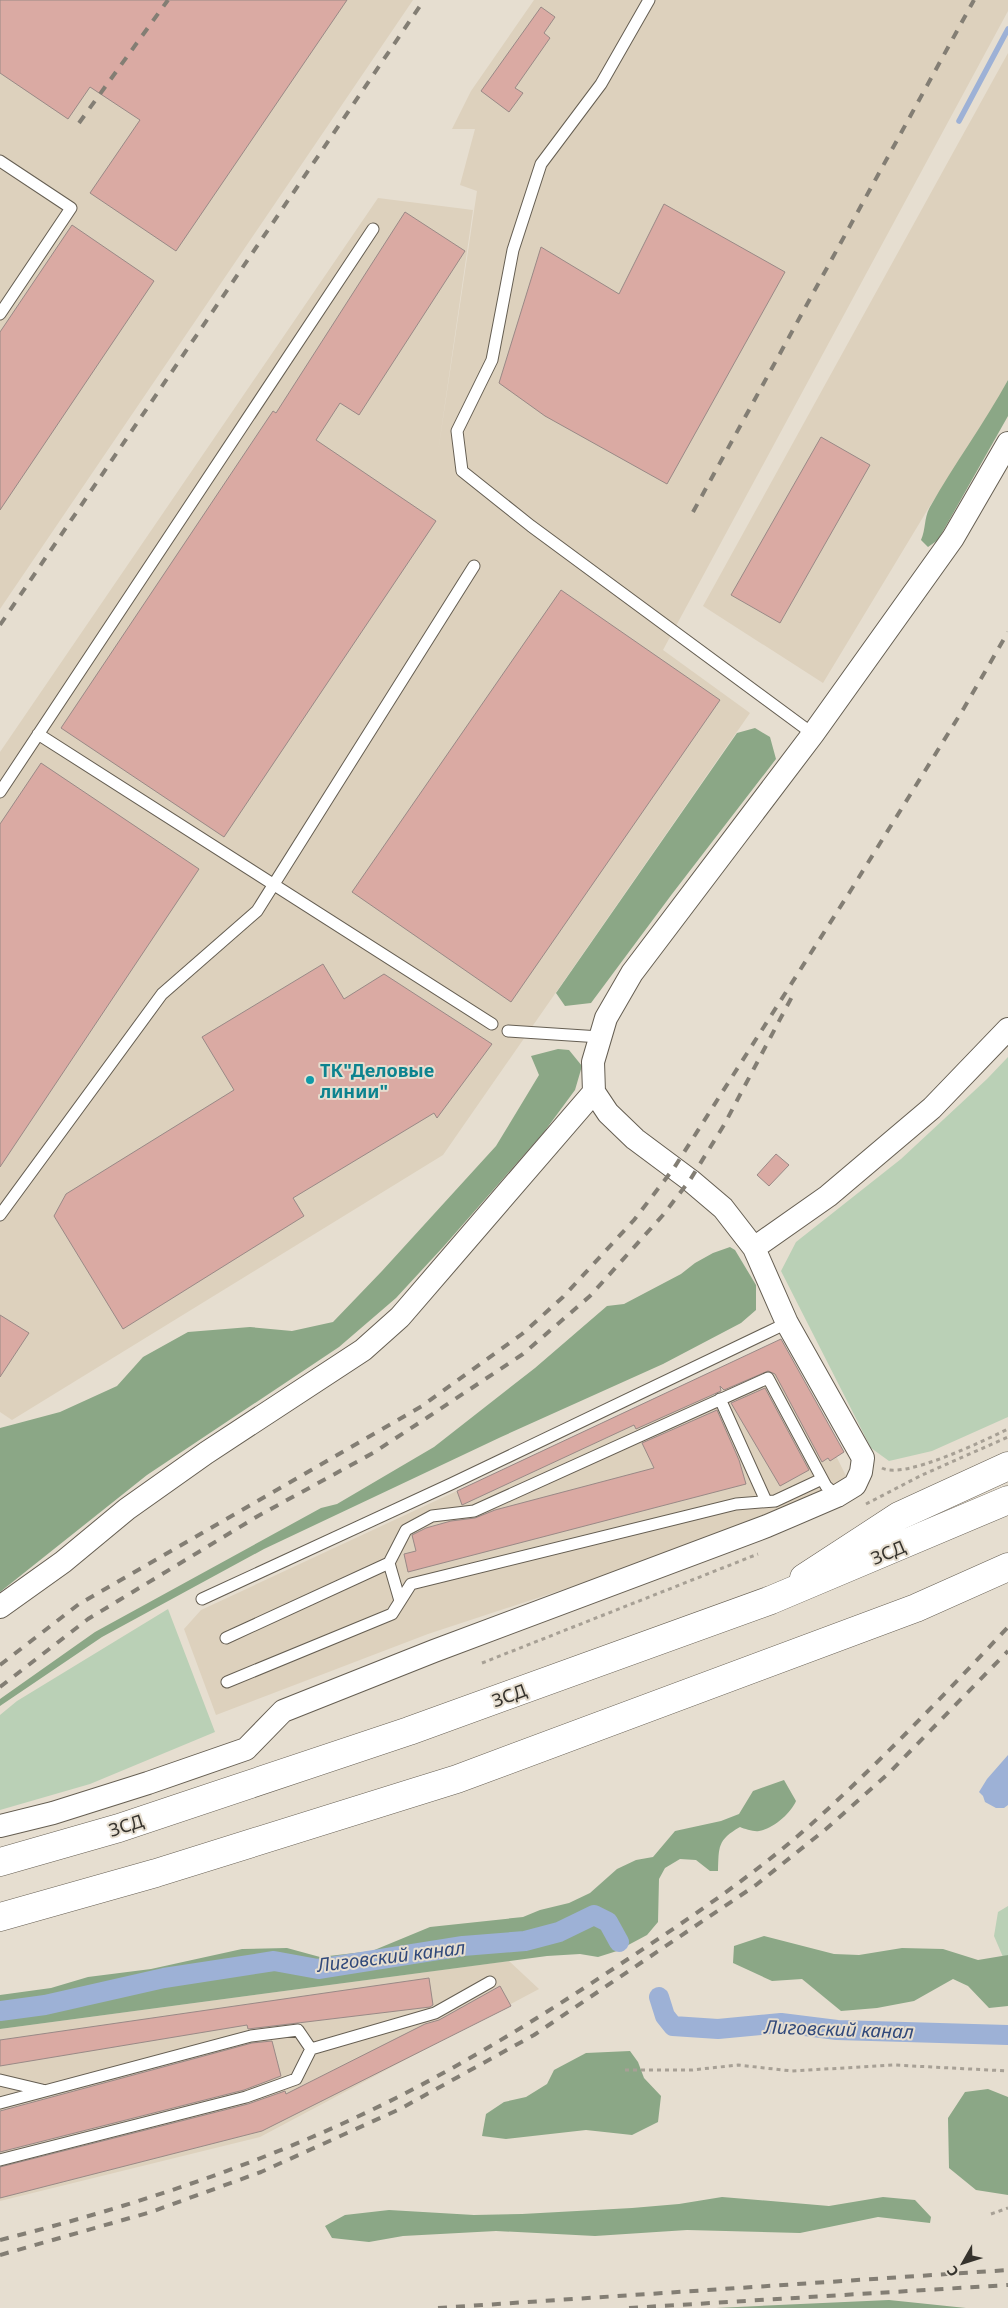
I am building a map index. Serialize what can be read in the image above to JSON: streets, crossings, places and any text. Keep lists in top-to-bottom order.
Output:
{
  "streets": {
    "main road": ["ЗСД"]
  },
  "water": ["Лиговский канал"],
  "places": ["ТК\"Деловые линии\""],
  "north": "bottom left"
}
